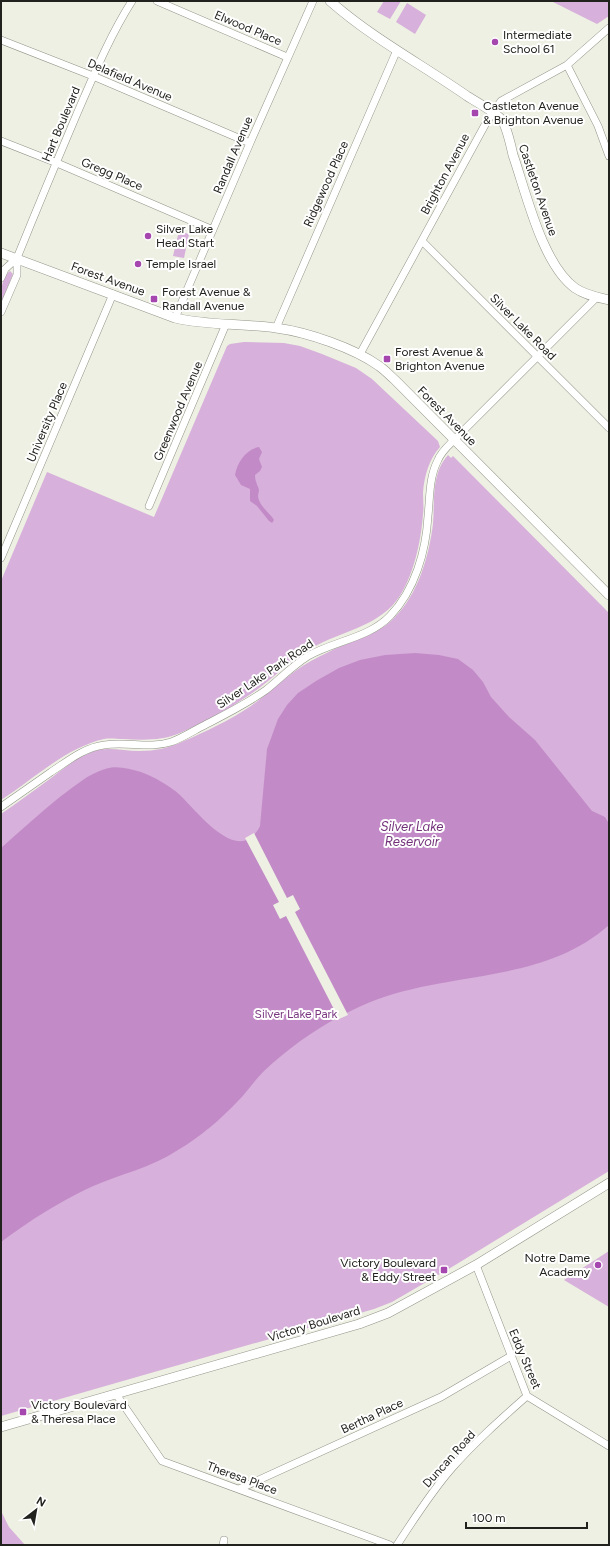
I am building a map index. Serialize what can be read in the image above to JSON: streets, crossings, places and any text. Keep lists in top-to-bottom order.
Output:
{
  "streets": {
    "main road": ["Castleton Avenue", "Forest Avenue", "Victory Boulevard"],
    "street": [
      "Elwood Place",
      "Delafield Avenue",
      "Hart Boulevard",
      "Randall Avenue",
      "Gregg Place",
      "Brighton Avenue",
      "Ridgewood Place",
      "Silver Lake Road",
      "Greenwood Avenue",
      "University Place",
      "Silver Lake Park Road",
      "Eddy Street",
      "Bertha Place",
      "Duncan Road",
      "Theresa Place"
    ]
  },
  "crossings": [
    ["Elwood Place", "Randall Avenue"],
    ["Delafield Avenue", "Hart Boulevard"],
    ["Delafield Avenue", "Randall Avenue"],
    ["Hart Boulevard", "Gregg Place"],
    ["Hart Boulevard", "Forest Avenue"],
    ["Randall Avenue", "Gregg Place"],
    ["Randall Avenue", "Forest Avenue"],
    ["Brighton Avenue", "Castleton Avenue"],
    ["Brighton Avenue", "Forest Avenue"],
    ["Brighton Avenue", "Silver Lake Road"],
    ["Ridgewood Place", "Castleton Avenue"],
    ["Ridgewood Place", "Forest Avenue"],
    ["Castleton Avenue", "Silver Lake Park Road"],
    ["Forest Avenue", "Greenwood Avenue"],
    ["Forest Avenue", "University Place"],
    ["Forest Avenue", "Silver Lake Park Road"],
    ["Silver Lake Road", "Silver Lake Park Road"],
    ["Victory Boulevard", "Eddy Street"],
    ["Victory Boulevard", "Theresa Place"],
    ["Eddy Street", "Bertha Place"],
    ["Eddy Street", "Duncan Road"],
    ["Bertha Place", "Theresa Place"]
  ],
  "water": ["Silver Lake Reservoir"],
  "parks": ["Silver Lake Park"],
  "places": {
    "other": [
      "Intermediate School 61",
      "Silver Lake Head Start",
      "Temple Israel",
      "Notre Dame Academy"
    ],
    "transit": [
      "Castleton Avenue & Brighton Avenue",
      "Forest Avenue & Randall Avenue",
      "Forest Avenue & Brighton Avenue",
      "Victory Boulevard & Eddy Street",
      "Victory Boulevard & Theresa Place"
    ]
  },
  "scale_bar": "100 m",
  "north": "top right"
}
